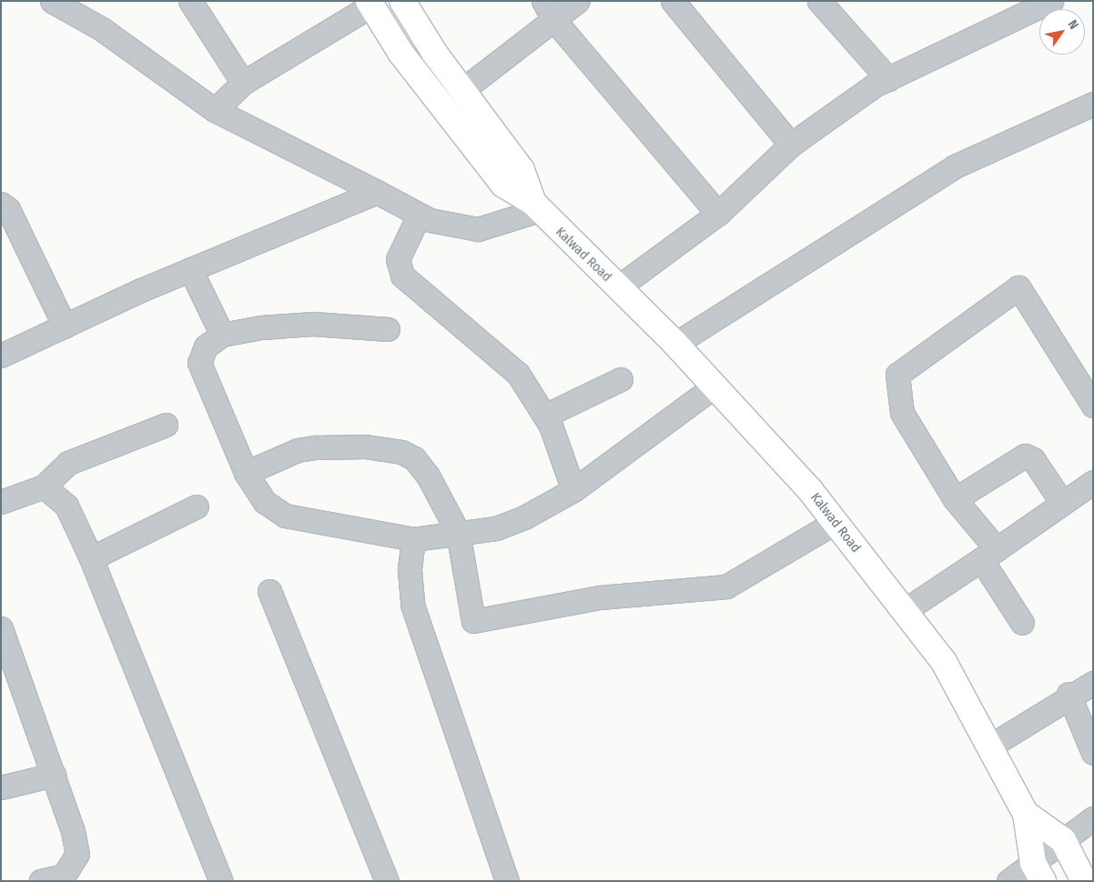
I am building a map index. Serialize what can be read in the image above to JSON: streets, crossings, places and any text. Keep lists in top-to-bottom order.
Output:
{
  "streets": {
    "main road": ["Kalwad Road"]
  },
  "north": "top right"
}
